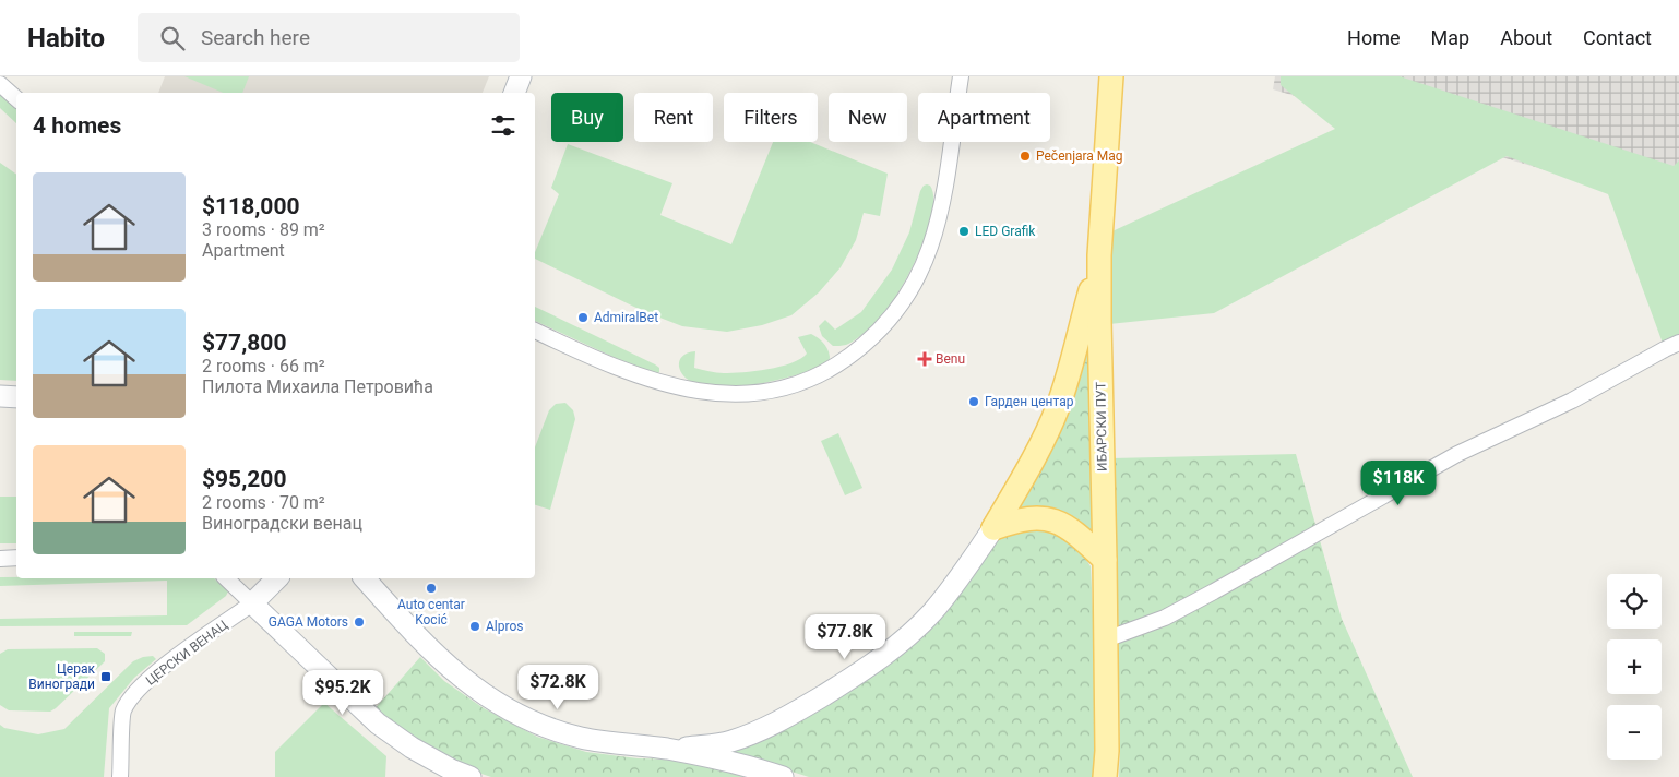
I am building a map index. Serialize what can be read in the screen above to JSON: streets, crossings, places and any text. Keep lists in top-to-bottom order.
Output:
{
  "streets": {
    "main road": ["ИБАРСКИ ПУТ", "ЦЕРСКИ ВЕНАЦ"]
  },
  "places": {
    "other": [
      "Pečenjara Mag",
      "LED Grafik",
      "AdmiralBet",
      "Гарден центар",
      "Auto centar Kocić",
      "GAGA Motors",
      "Alpros"
    ],
    "health": ["Benu"],
    "transit": ["Церак Виногради"]
  },
  "page": {
    "header": "Habito",
    "search": "Search here",
    "nav": [
      "Home",
      "Map",
      "About",
      "Contact"
    ],
    "chip": [
      "Buy",
      "Rent",
      "Filters",
      "New",
      "Apartment"
    ],
    "heading": "4 homes",
    "list": [
      {
        "name": "$118,000",
        "note": "3 rooms · 89 m² · Apartment"
      },
      {
        "name": "$77,800",
        "note": "2 rooms · 66 m² · Пилота Михаила Петровића"
      },
      {
        "name": "$95,200",
        "note": "2 rooms · 70 m² · Виноградски венац"
      }
    ],
    "price": [
      "$118K",
      "$77.8K",
      "$72.8K",
      "$95.2K"
    ],
    "map_buttons": ["+", "−"]
  }
}
